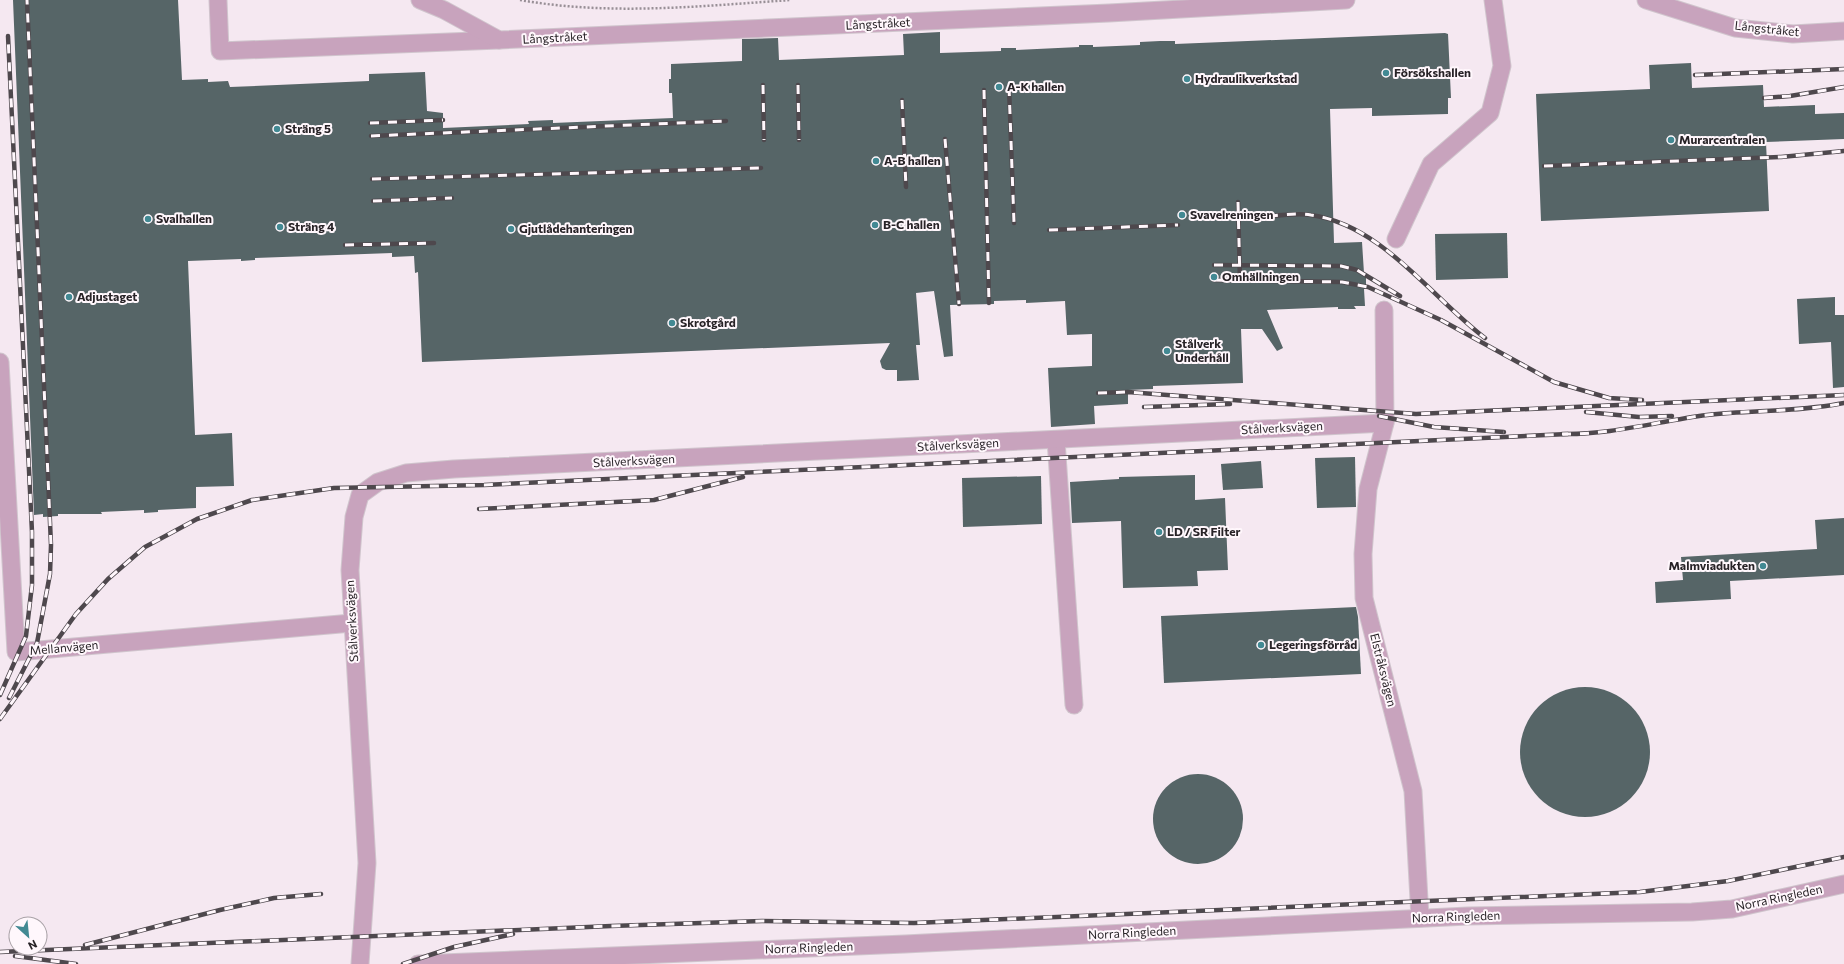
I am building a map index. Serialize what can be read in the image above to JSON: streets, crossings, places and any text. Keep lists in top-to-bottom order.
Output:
{
  "streets": {
    "street": [
      "Långstråket",
      "Stålverksvägen",
      "Mellanvägen",
      "Elstråksvägen",
      "Norra Ringleden"
    ]
  },
  "crossings": [
    ["Stålverksvägen", "Mellanvägen"],
    ["Stålverksvägen", "Elstråksvägen"],
    ["Elstråksvägen", "Norra Ringleden"]
  ],
  "places": [
    "Försökshallen",
    "Hydraulikverkstad",
    "A-K hallen",
    "Sträng 5",
    "Murarcentralen",
    "A-B hallen",
    "Svavelreningen",
    "Svalhallen",
    "B-C hallen",
    "Sträng 4",
    "Gjutlådehanteringen",
    "Omhällningen",
    "Adjustaget",
    "Skrotgård",
    "Stålverk Underhåll",
    "LD / SR Filter",
    "Malmviadukten",
    "Legeringsförråd"
  ],
  "north": "bottom right"
}
